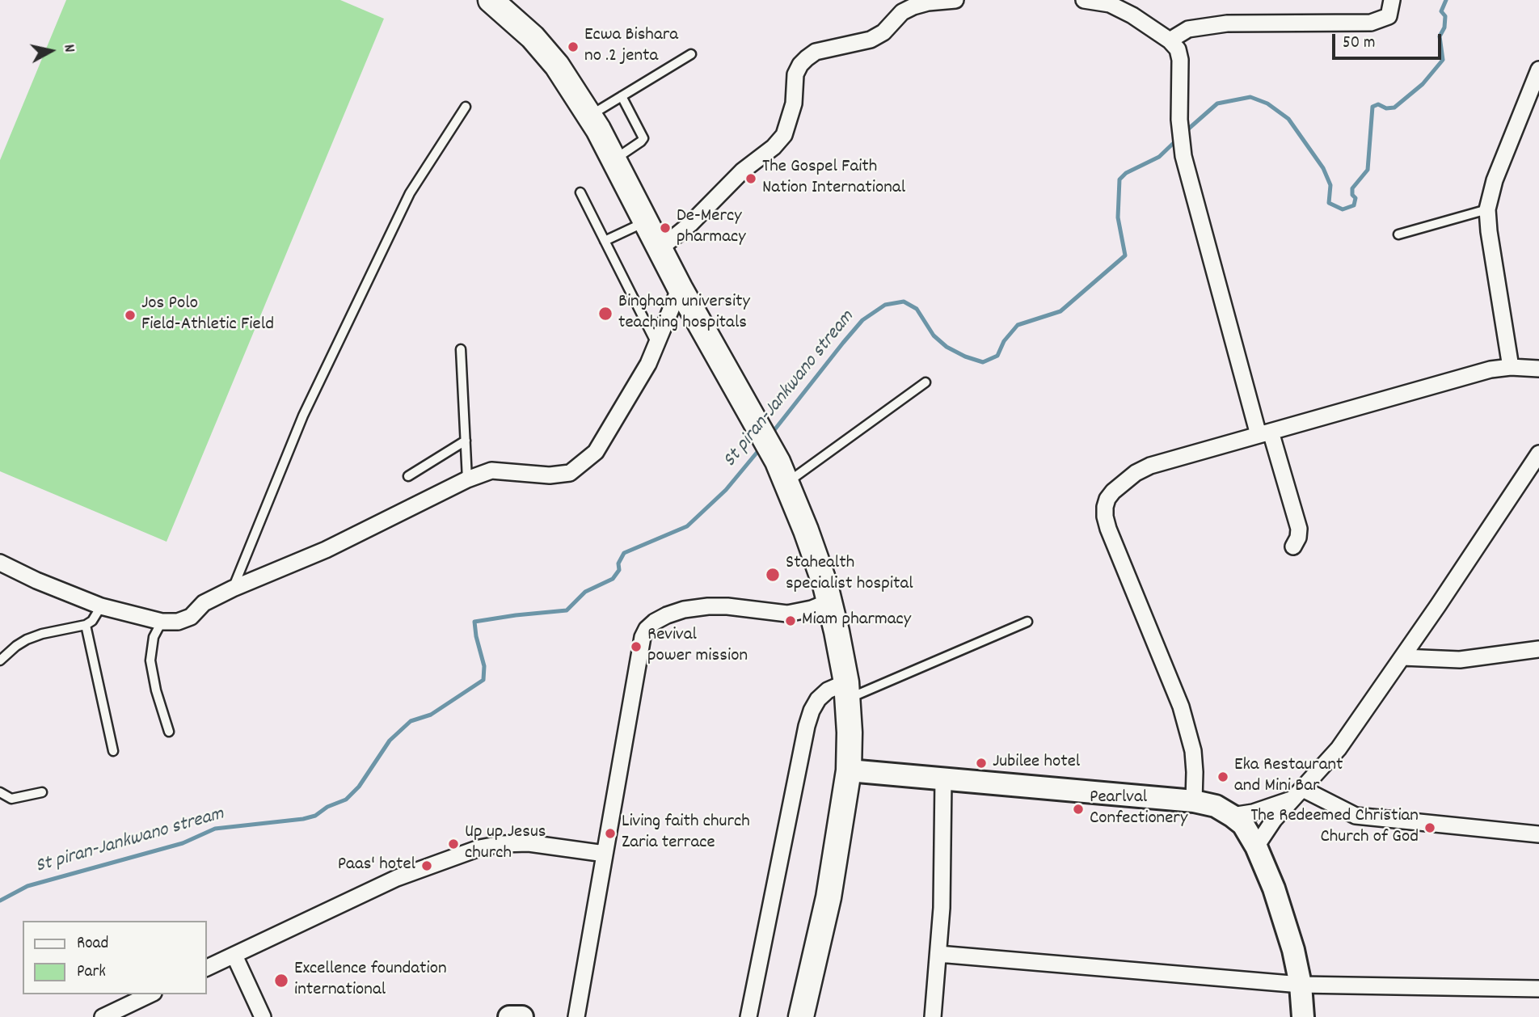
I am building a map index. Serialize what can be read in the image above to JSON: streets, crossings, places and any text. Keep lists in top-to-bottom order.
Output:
{
  "water": ["St piran-Jankwano stream"],
  "places": [
    "Ecwa Bishara no .2 jenta",
    "The Gospel Faith Nation International",
    "De-Mercy pharmacy",
    "Bingham university teaching hospitals",
    "Jos Polo Field-Athletic Field",
    "Stahealth specialist hospital",
    "Miam pharmacy",
    "Revival power mission",
    "Jubilee hotel",
    "Eka Restaurant and Mini Bar",
    "Pearlval Confectionery",
    "The Redeemed Christian Church of God",
    "Living faith church Zaria terrace",
    "Up up Jesus church",
    "Paas' hotel",
    "Excellence foundation international"
  ],
  "legend": ["Road", "Park"],
  "scale_bar": "50 m",
  "north": "right"
}
